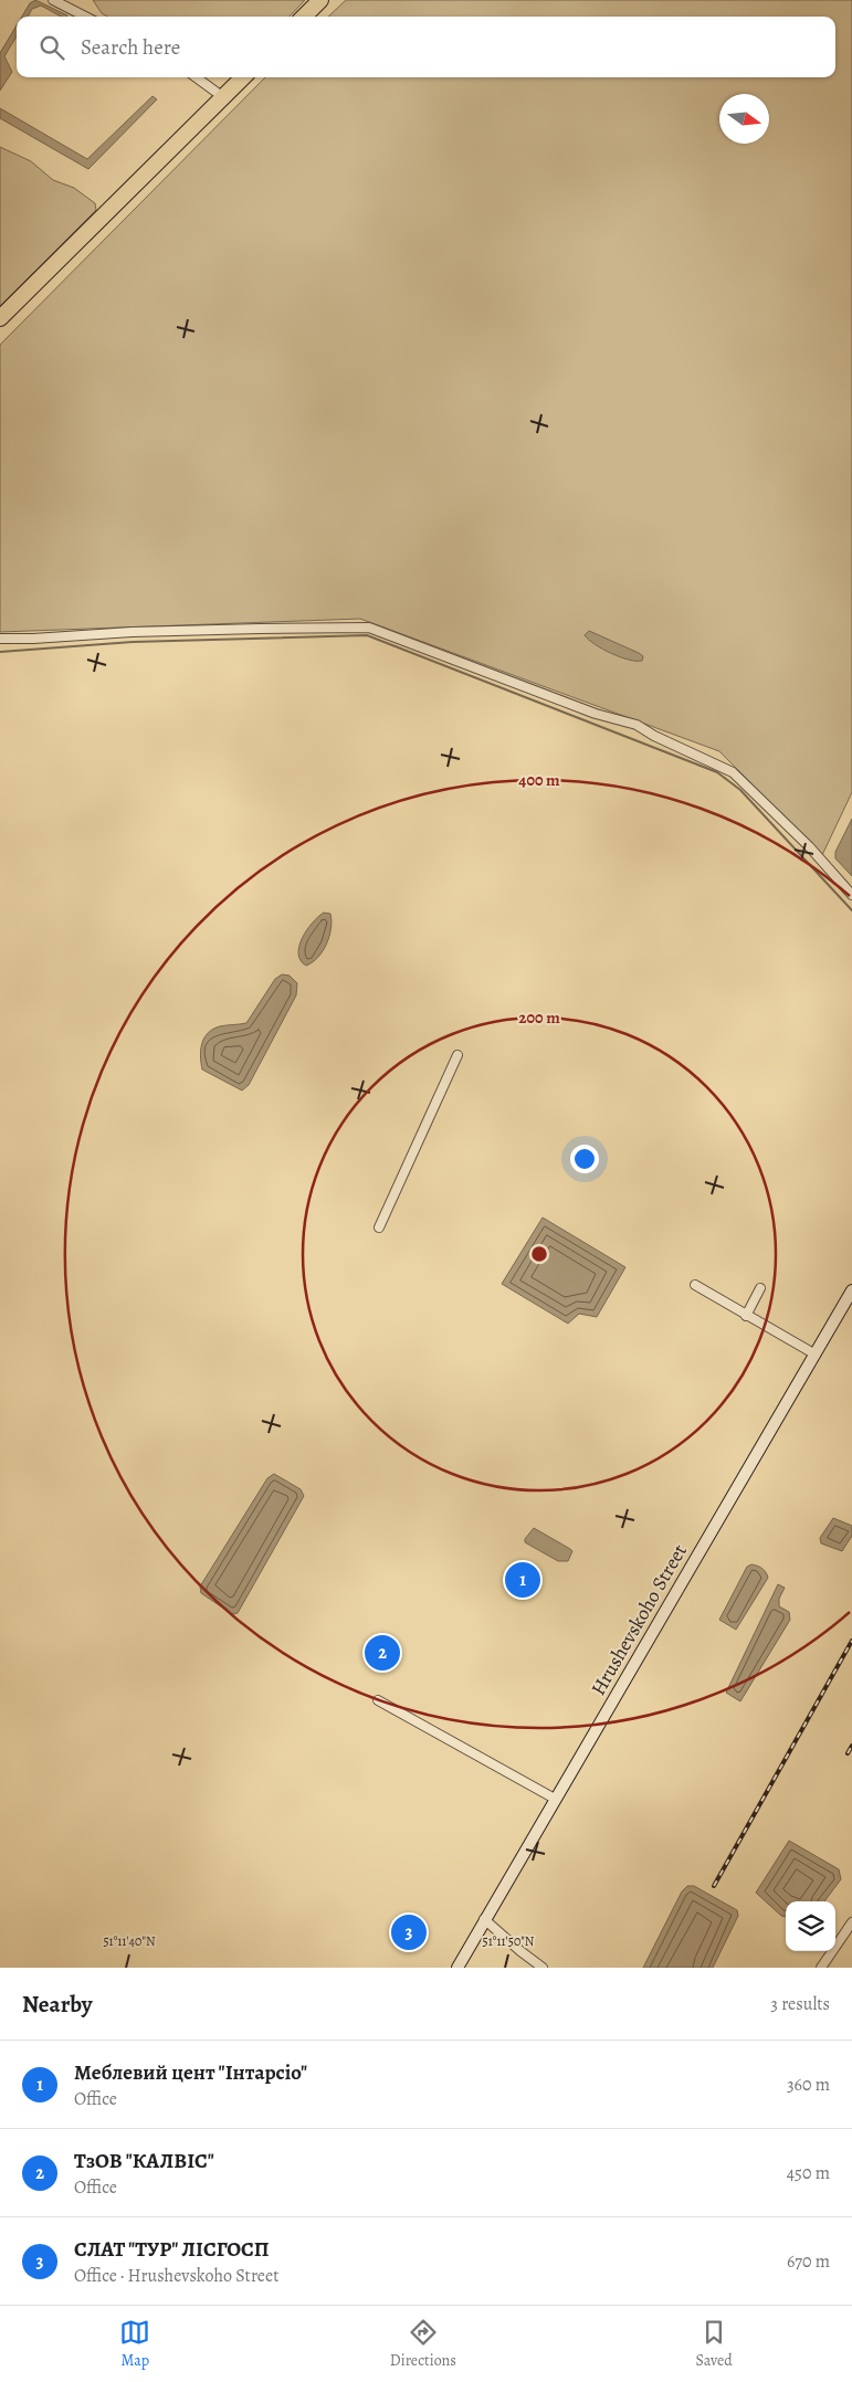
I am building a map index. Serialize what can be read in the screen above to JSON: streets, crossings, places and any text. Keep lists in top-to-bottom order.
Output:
{
  "streets": {
    "street": ["Hrushevskoho Street"]
  },
  "north": "right",
  "page": {
    "search": "Search here",
    "pins": ["1", "2", "3"],
    "heading": ["Nearby", "3 results"],
    "list": [
      {
        "mark": "1",
        "name": "Меблевий цент \"Інтарсіо\"",
        "note": "Office",
        "value": "360 m"
      },
      {
        "mark": "2",
        "name": "ТзОВ \"КАЛВІС\"",
        "note": "Office",
        "value": "450 m"
      },
      {
        "mark": "3",
        "name": "СЛАТ \"ТУР\" ЛІСГОСП",
        "note": "Office · Hrushevskoho Street",
        "value": "670 m"
      }
    ],
    "nav": ["Map", "Directions", "Saved"]
  },
  "coordinates": ["51°11'40\"N", "51°11'50\"N"],
  "rings": ["400 m", "200 m"]
}
